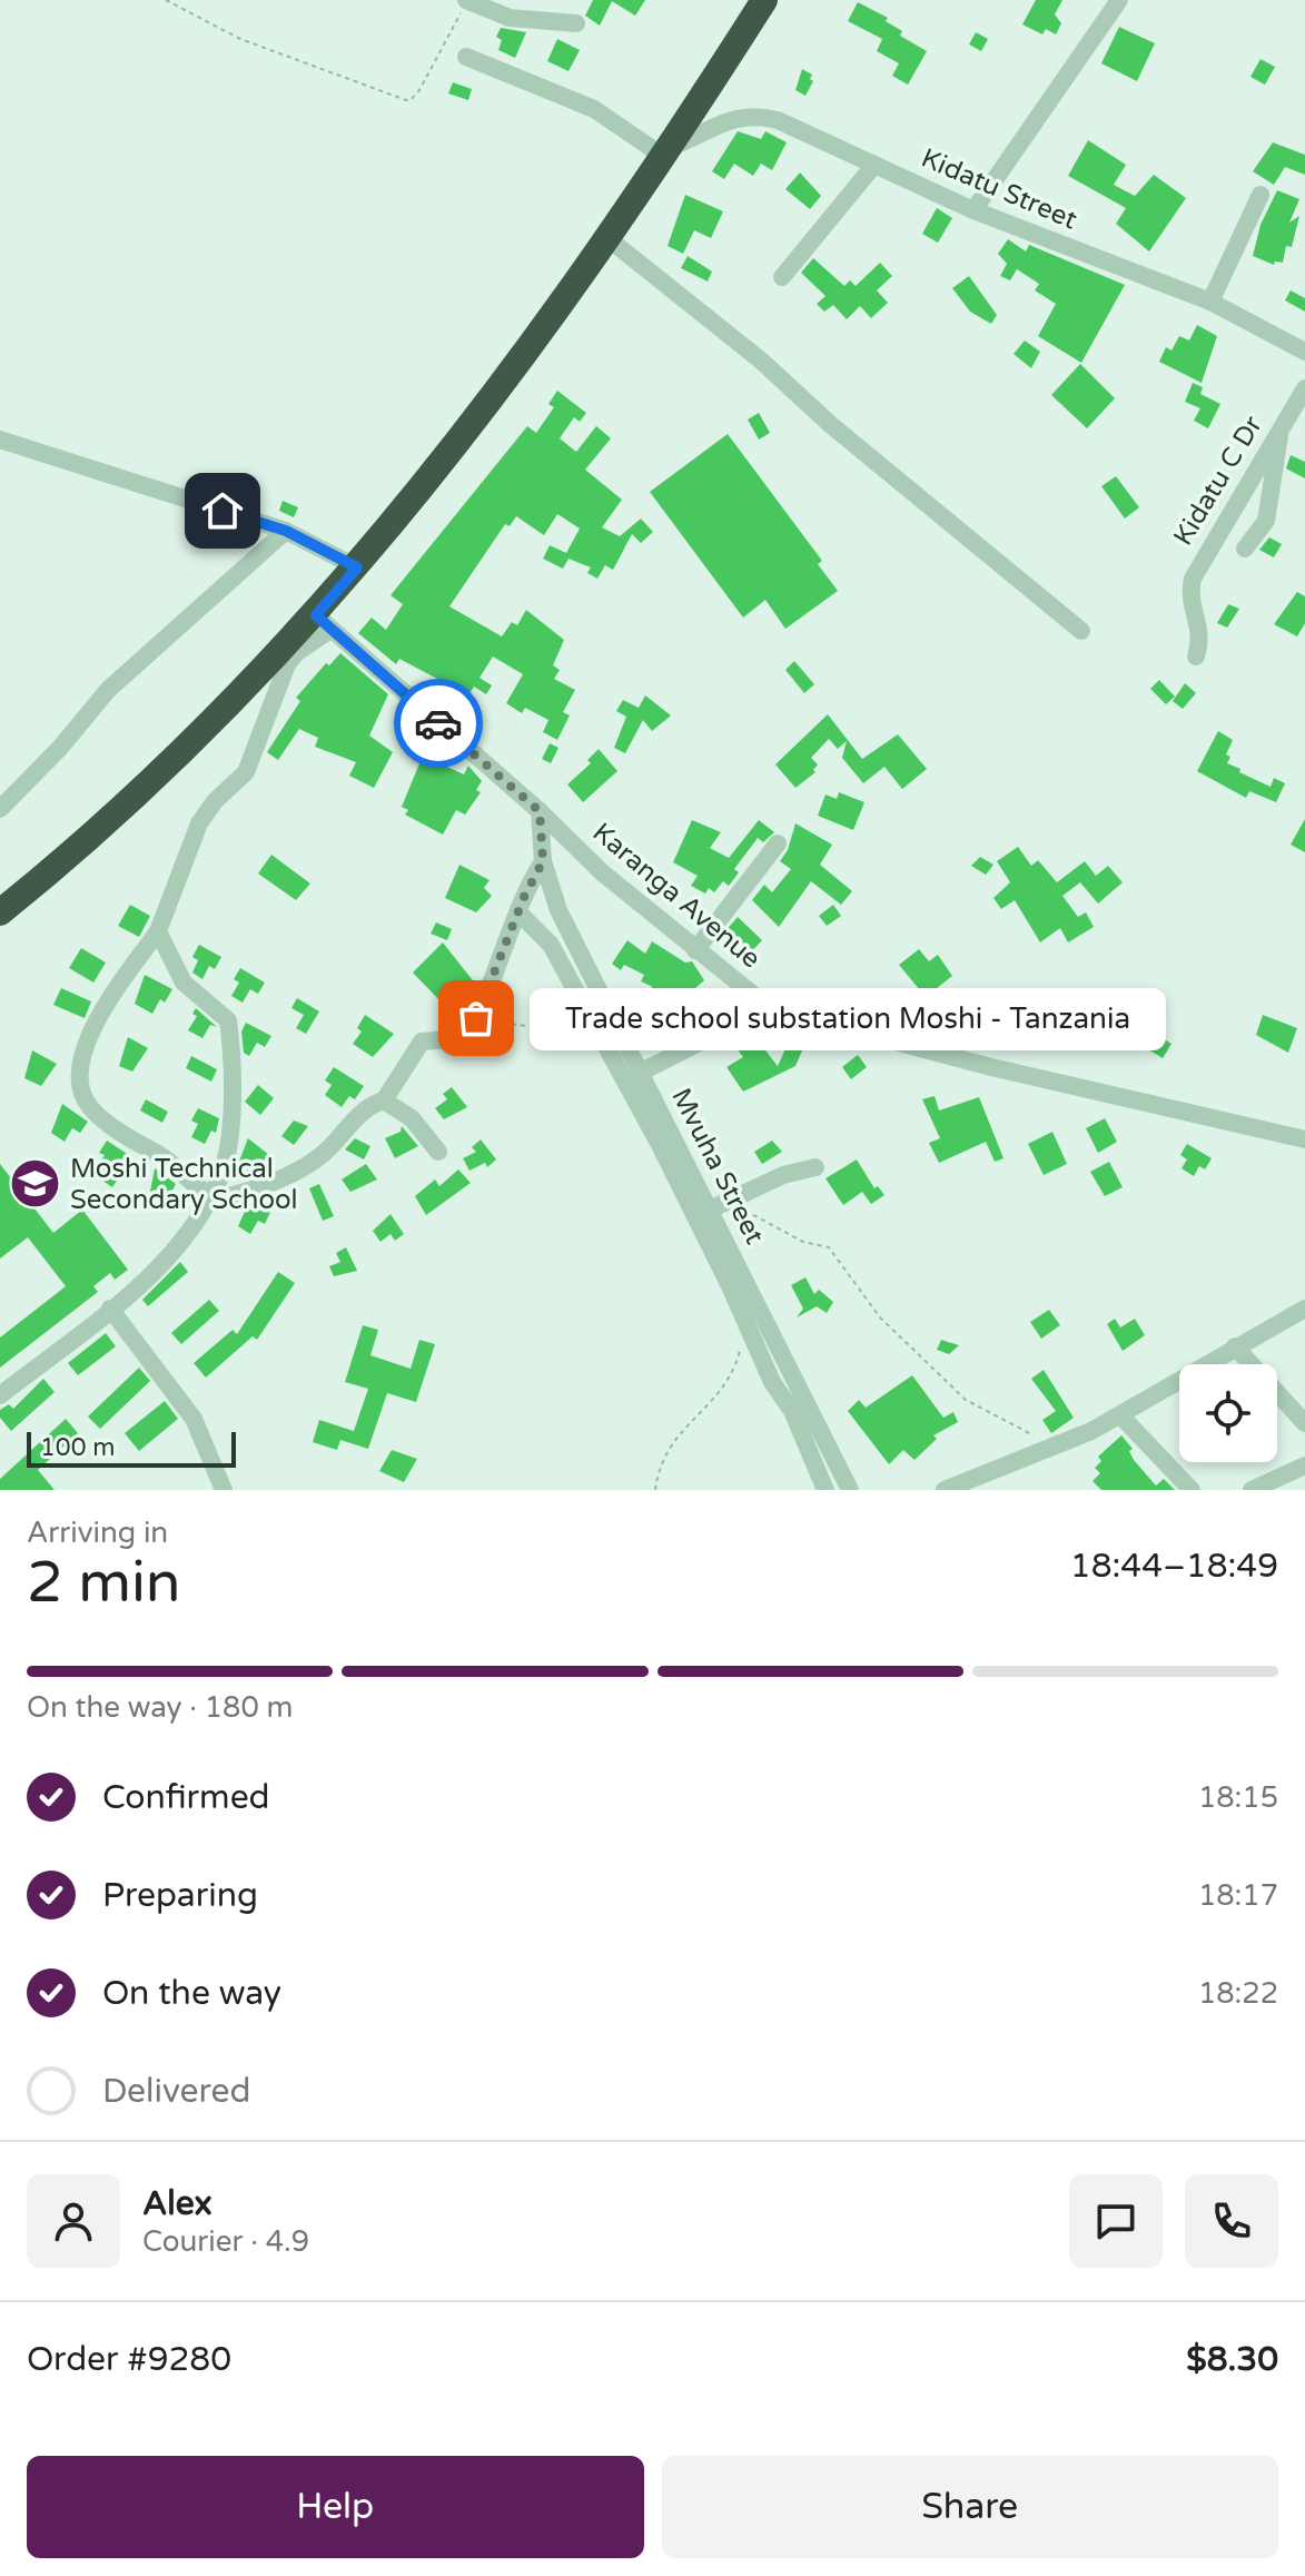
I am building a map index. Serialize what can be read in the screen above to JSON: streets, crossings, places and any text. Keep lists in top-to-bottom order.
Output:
{
  "streets": {
    "street": [
      "Kidatu Street",
      "Kidatu C Dr",
      "Karanga Avenue",
      "Mvuha Street"
    ]
  },
  "crossings": [
    ["Karanga Avenue", "Mvuha Street"]
  ],
  "places": {
    "other": ["Trade school substation Moshi - Tanzania"],
    "school or university": ["Moshi Technical Secondary School"]
  },
  "scale_bar": "100 m",
  "page": {
    "bubble": "Trade school substation Moshi - Tanzania",
    "scale": "100 m",
    "heading": ["2 min", "Arriving in", "18:44–18:49"],
    "panel": [
      "Alex",
      "Courier · 4.9",
      "Order #9280",
      "$8.30"
    ],
    "bar": "On the way · 180 m",
    "list": [
      ["Confirmed", "18:15"],
      ["Preparing", "18:17"],
      ["On the way", "18:22"],
      "Delivered"
    ],
    "buttons": ["Help", "Share"]
  }
}
